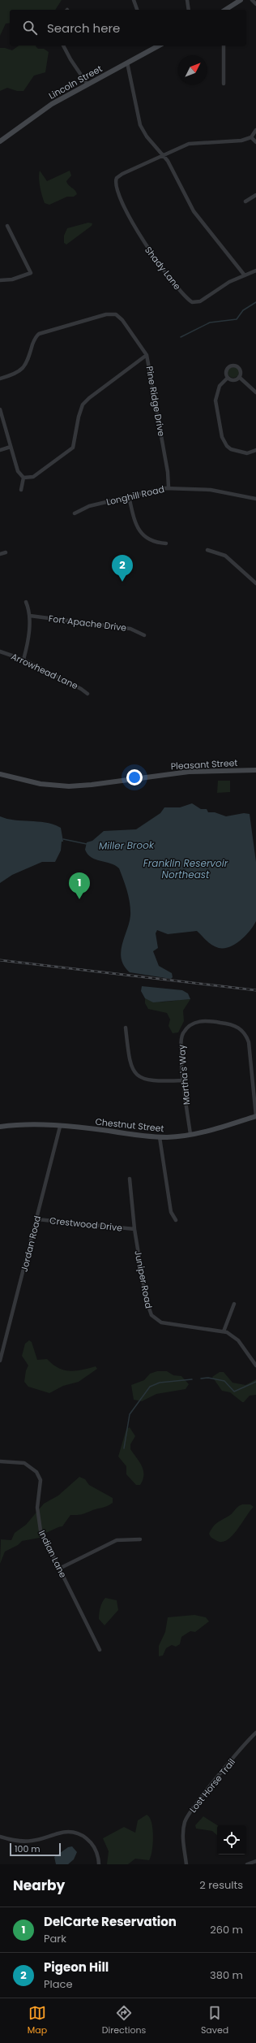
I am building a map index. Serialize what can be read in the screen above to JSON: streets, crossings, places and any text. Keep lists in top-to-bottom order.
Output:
{
  "streets": {
    "main road": ["Lincoln Street", "Pleasant Street", "Chestnut Street"],
    "street": [
      "Shady Lane",
      "Pine Ridge Drive",
      "Longhill Road",
      "Fort Apache Drive",
      "Arrowhead Lane",
      "Martha's Way",
      "Crestwood Drive",
      "Jordan Road",
      "Juniper Road",
      "Indian Lane",
      "Lost Horse Trail"
    ]
  },
  "crossings": [
    ["Pine Ridge Drive", "Longhill Road"],
    ["Martha's Way", "Chestnut Street"],
    ["Chestnut Street", "Jordan Road"],
    ["Crestwood Drive", "Jordan Road"],
    ["Crestwood Drive", "Juniper Road"]
  ],
  "water": ["Miller Brook", "Franklin Reservoir Northeast"],
  "scale_bar": "100 m",
  "north": "top right",
  "page": {
    "search": "Search here",
    "pins": ["2", "1"],
    "scale": "100 m",
    "heading": ["Nearby", "2 results"],
    "list": [
      {
        "mark": "1",
        "name": "DelCarte Reservation",
        "note": "Park",
        "value": "260 m"
      },
      {
        "mark": "2",
        "name": "Pigeon Hill",
        "note": "Place",
        "value": "380 m"
      }
    ],
    "nav": ["Map", "Directions", "Saved"]
  }
}
